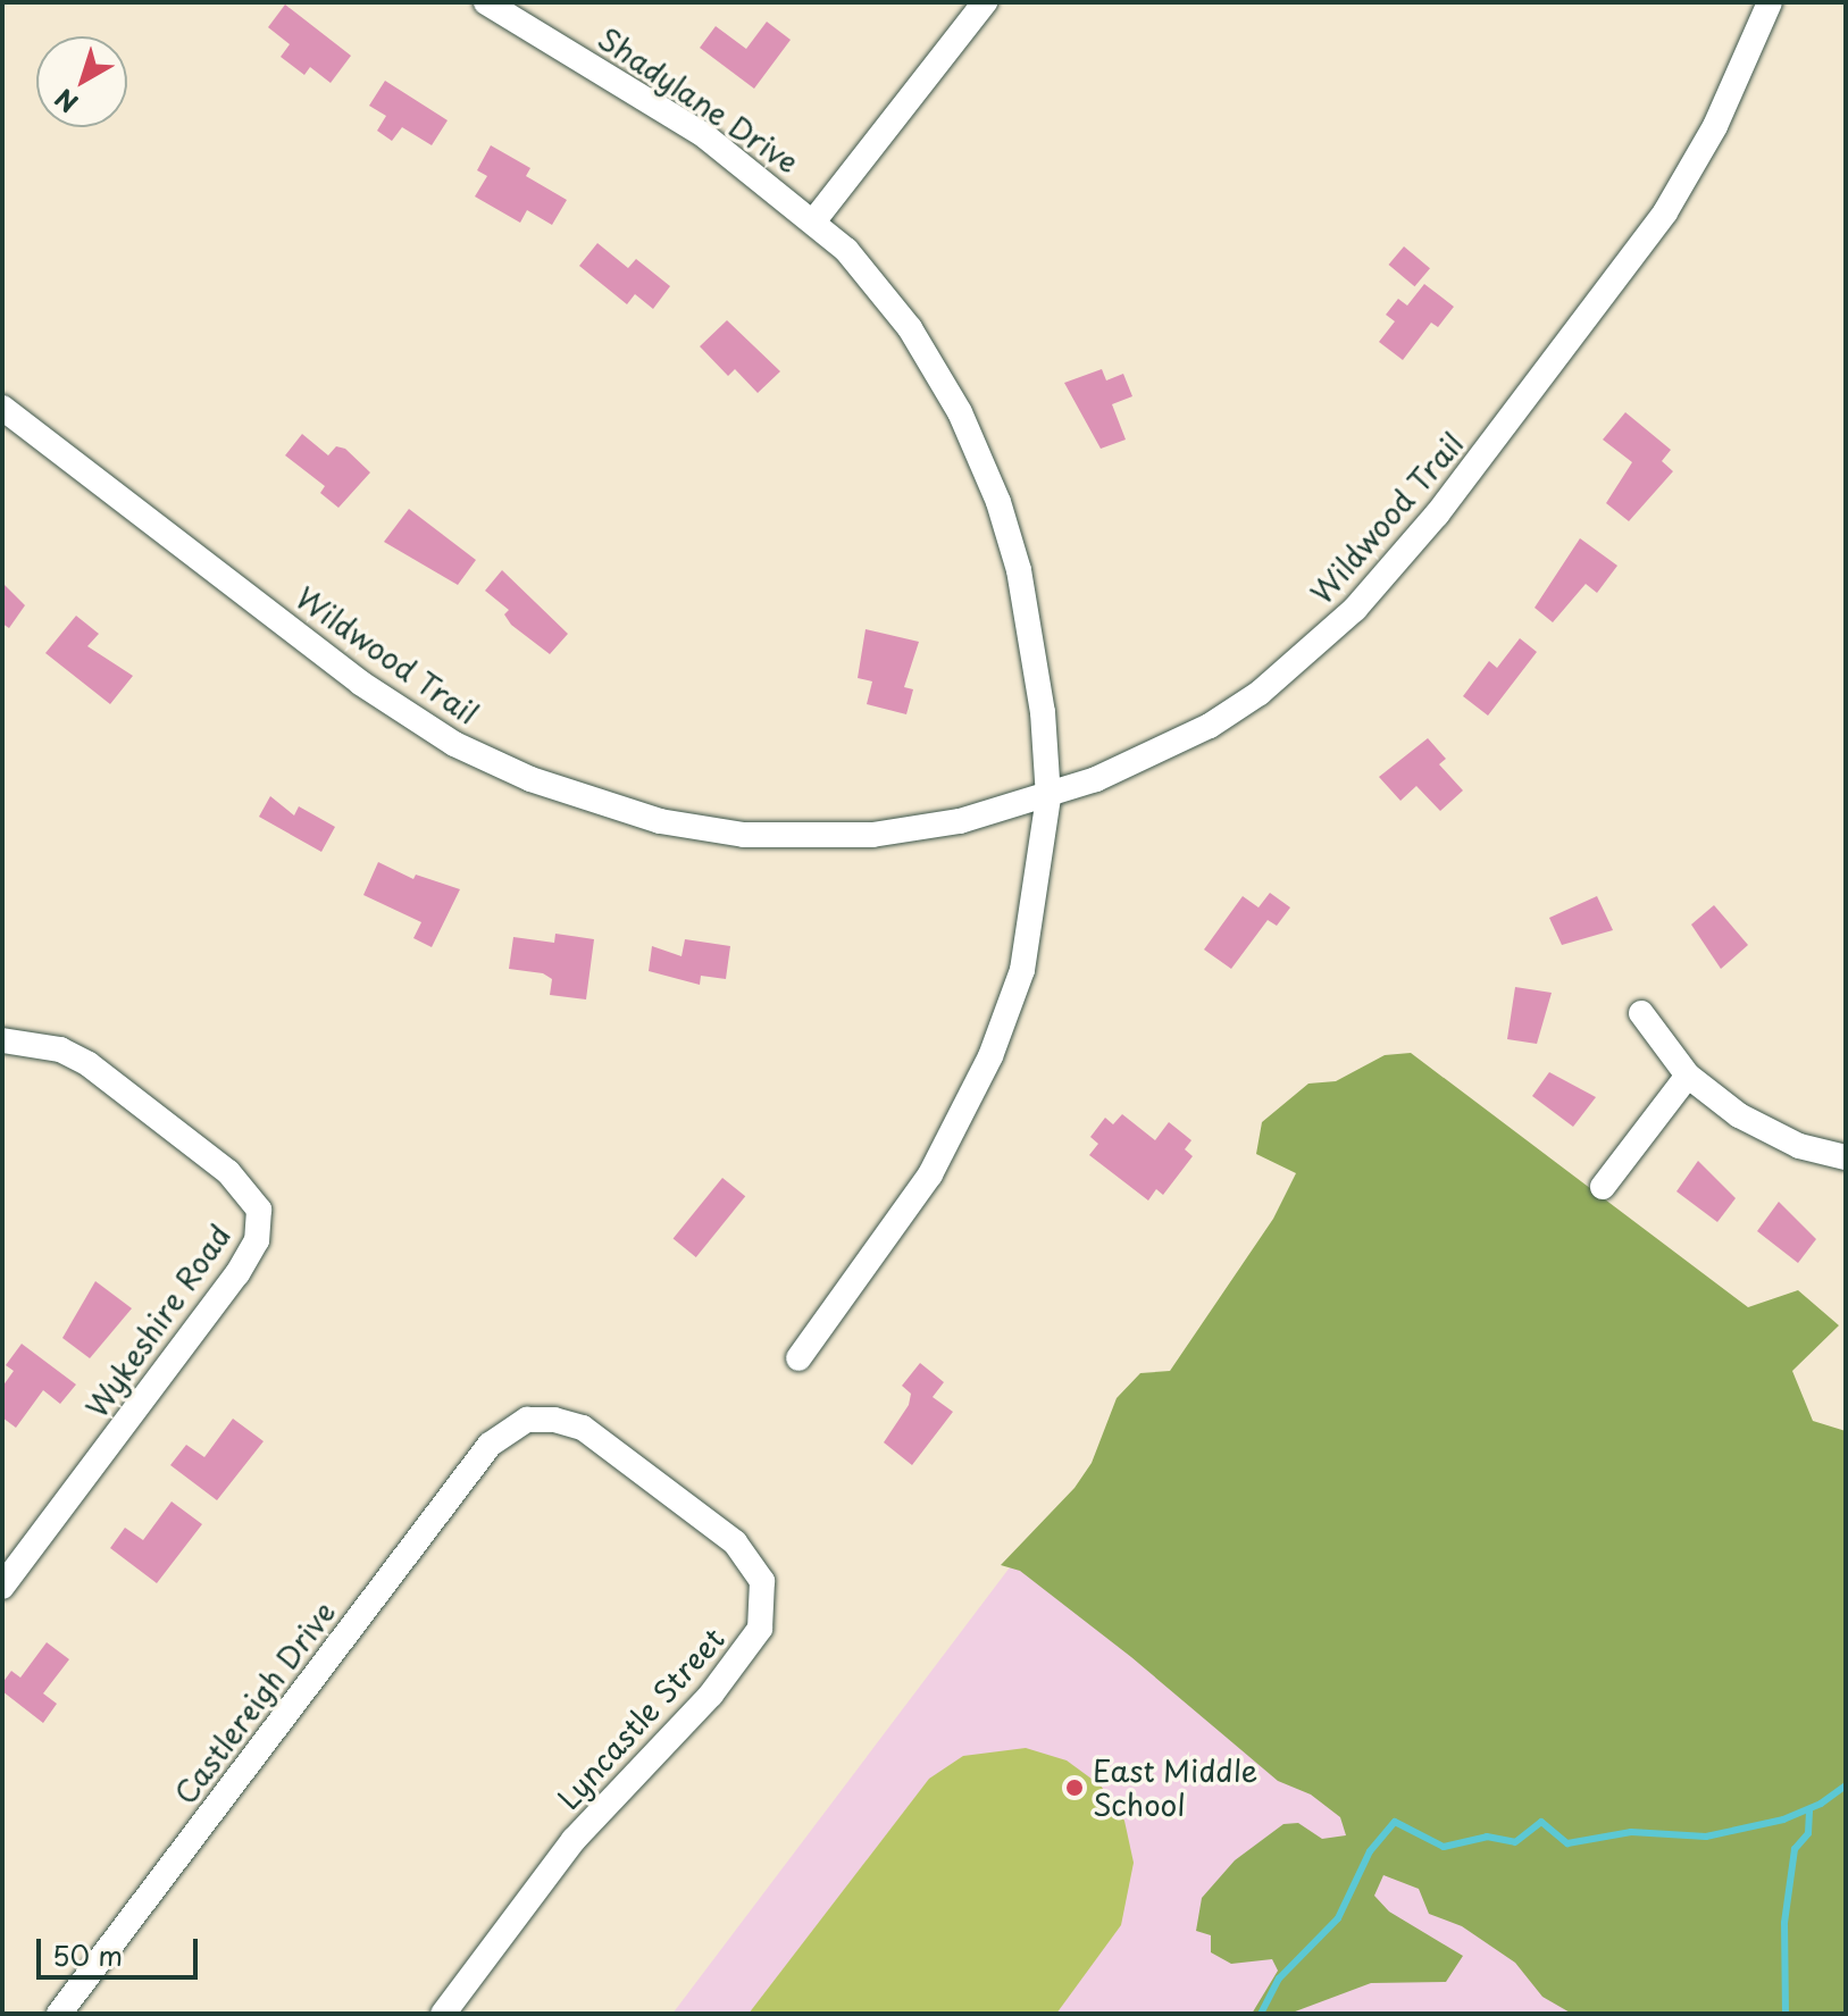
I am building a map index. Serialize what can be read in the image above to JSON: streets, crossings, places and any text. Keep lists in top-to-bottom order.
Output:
{
  "streets": {
    "street": [
      "Shadylane Drive",
      "Wildwood Trail",
      "Wykeshire Road",
      "Castlereigh Drive",
      "Lyncastle Street"
    ]
  },
  "crossings": [
    ["Shadylane Drive", "Wildwood Trail"],
    ["Castlereigh Drive", "Lyncastle Street"]
  ],
  "places": ["East Middle School"],
  "scale_bar": "50 m",
  "north": "bottom left"
}
